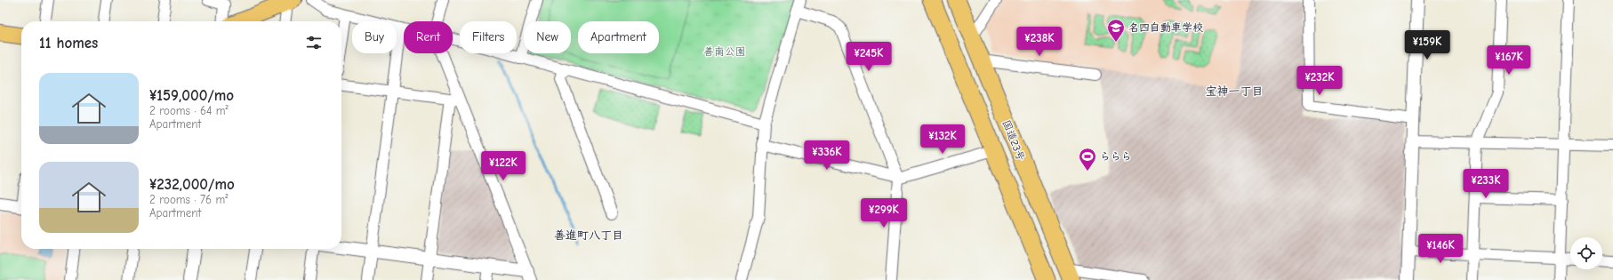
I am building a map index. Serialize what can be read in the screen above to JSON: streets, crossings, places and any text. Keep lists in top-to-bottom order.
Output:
{
  "streets": {
    "highway": ["国道23号"]
  },
  "districts": ["宝神一丁目", "善進町八丁目"],
  "parks": ["善南公園"],
  "places": {
    "school or university": ["名四自動車学校"],
    "sports": ["ららら"]
  },
  "page": {
    "chip": [
      "Buy",
      "Rent",
      "Filters",
      "New",
      "Apartment"
    ],
    "heading": "11 homes",
    "price": [
      "¥238K",
      "¥159K",
      "¥245K",
      "¥167K",
      "¥232K",
      "¥132K",
      "¥336K",
      "¥122K",
      "¥233K",
      "¥299K",
      "¥146K"
    ],
    "list": [
      {
        "name": "¥159,000/mo",
        "note": "2 rooms · 64 m² · Apartment"
      },
      {
        "name": "¥232,000/mo",
        "note": "2 rooms · 76 m² · Apartment"
      }
    ]
  }
}
